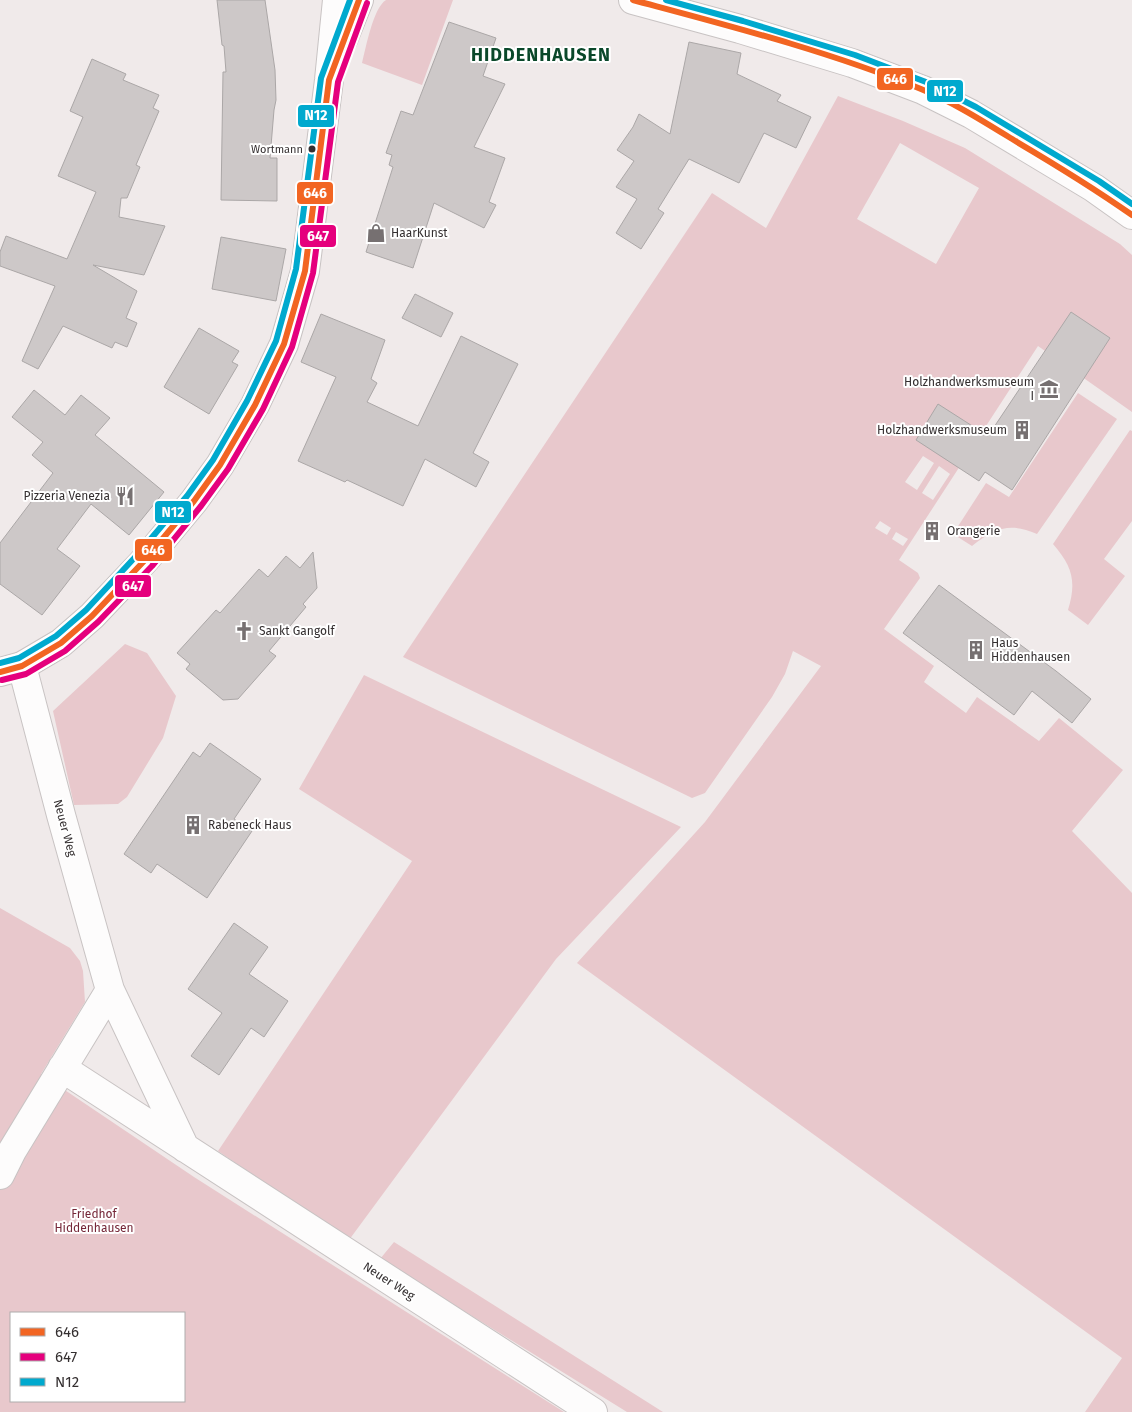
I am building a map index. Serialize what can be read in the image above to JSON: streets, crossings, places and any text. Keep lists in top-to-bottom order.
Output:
{
  "streets": {
    "street": ["Neuer Weg"]
  },
  "districts": ["HIDDENHAUSEN"],
  "parks": ["Friedhof Hiddenhausen"],
  "places": {
    "other": ["Wortmann"],
    "shop": ["HaarKunst"],
    "museum": ["Holzhandwerksmuseum I"],
    "building": [
      "Holzhandwerksmuseum",
      "Orangerie",
      "Haus Hiddenhausen",
      "Rabeneck Haus"
    ],
    "restaurant": ["Pizzeria Venezia"],
    "church": ["Sankt Gangolf"]
  },
  "lines": ["transit line 646", "transit line N12", "transit line 647"],
  "legend": ["646", "647", "N12"]
}
